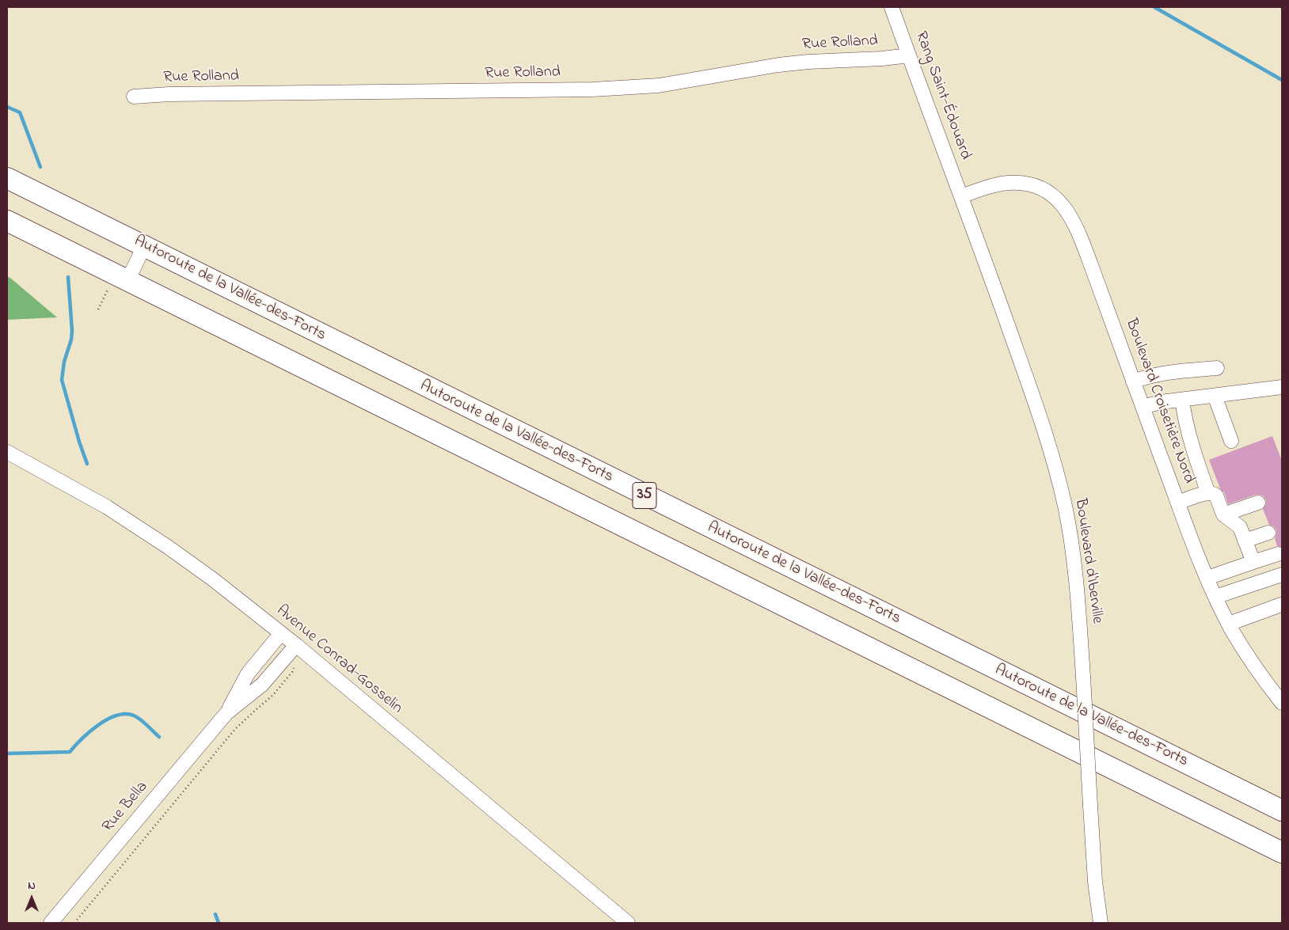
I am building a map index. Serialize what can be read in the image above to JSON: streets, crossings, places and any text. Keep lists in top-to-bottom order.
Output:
{
  "streets": {
    "highway": ["Autoroute de la Vallée-des-Forts", "35"],
    "street": [
      "Rue Rolland",
      "Rang Saint-Édouard",
      "Boulevard Croisetière Nord",
      "Boulevard d'Iberville",
      "Avenue Conrad-Gosselin",
      "Rue Bella"
    ]
  },
  "crossings": [
    ["Rue Rolland", "Rang Saint-Édouard"],
    ["Rang Saint-Édouard", "Boulevard Croisetière Nord"],
    ["Rang Saint-Édouard", "Boulevard d'Iberville"],
    ["Boulevard Croisetière Nord", "Boulevard d'Iberville"],
    ["Avenue Conrad-Gosselin", "Rue Bella"]
  ],
  "north": "top"
}
